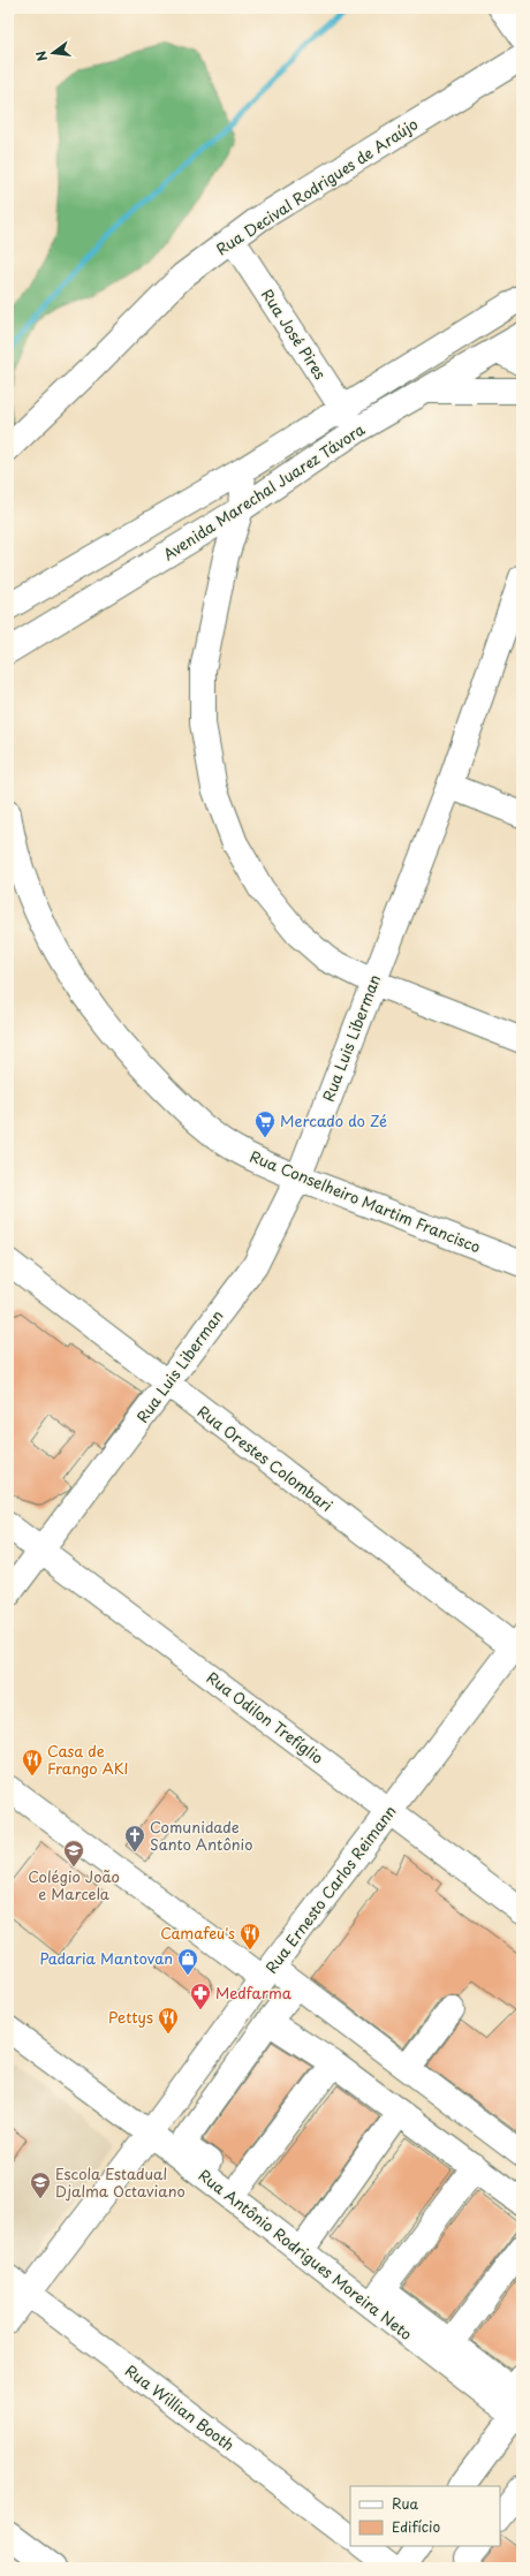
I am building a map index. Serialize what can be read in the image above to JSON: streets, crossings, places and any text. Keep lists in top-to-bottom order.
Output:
{
  "streets": {
    "street": [
      "Rua Decival Rodrigues de Araújo",
      "Rua José Pires",
      "Avenida Marechal Juarez Távora",
      "Rua Luis Liberman",
      "Rua Conselheiro Martim Francisco",
      "Rua Orestes Colombari",
      "Rua Odilon Trefíglio",
      "Rua Ernesto Carlos Reimann",
      "Rua Antônio Rodrigues Moreira Neto",
      "Rua Willian Booth"
    ]
  },
  "crossings": [
    ["Rua Decival Rodrigues de Araújo", "Rua José Pires"],
    ["Rua José Pires", "Avenida Marechal Juarez Távora"],
    ["Rua Luis Liberman", "Rua Conselheiro Martim Francisco"],
    ["Rua Luis Liberman", "Rua Orestes Colombari"],
    ["Rua Luis Liberman", "Rua Odilon Trefíglio"],
    ["Rua Orestes Colombari", "Rua Ernesto Carlos Reimann"],
    ["Rua Odilon Trefíglio", "Rua Ernesto Carlos Reimann"],
    ["Rua Ernesto Carlos Reimann", "Rua Antônio Rodrigues Moreira Neto"],
    ["Rua Ernesto Carlos Reimann", "Rua Willian Booth"]
  ],
  "places": {
    "supermarket": ["Mercado do Zé"],
    "restaurant": ["Casa de Frango AKI", "Camafeu's", "Pettys"],
    "church": ["Comunidade Santo Antônio"],
    "school or university": ["Colégio João e Marcela", "Escola Estadual Djalma Octaviano"],
    "shop": ["Padaria Mantovan"],
    "pharmacy": ["Medfarma"]
  },
  "legend": ["Rua", "Edifício"],
  "north": "left"
}
